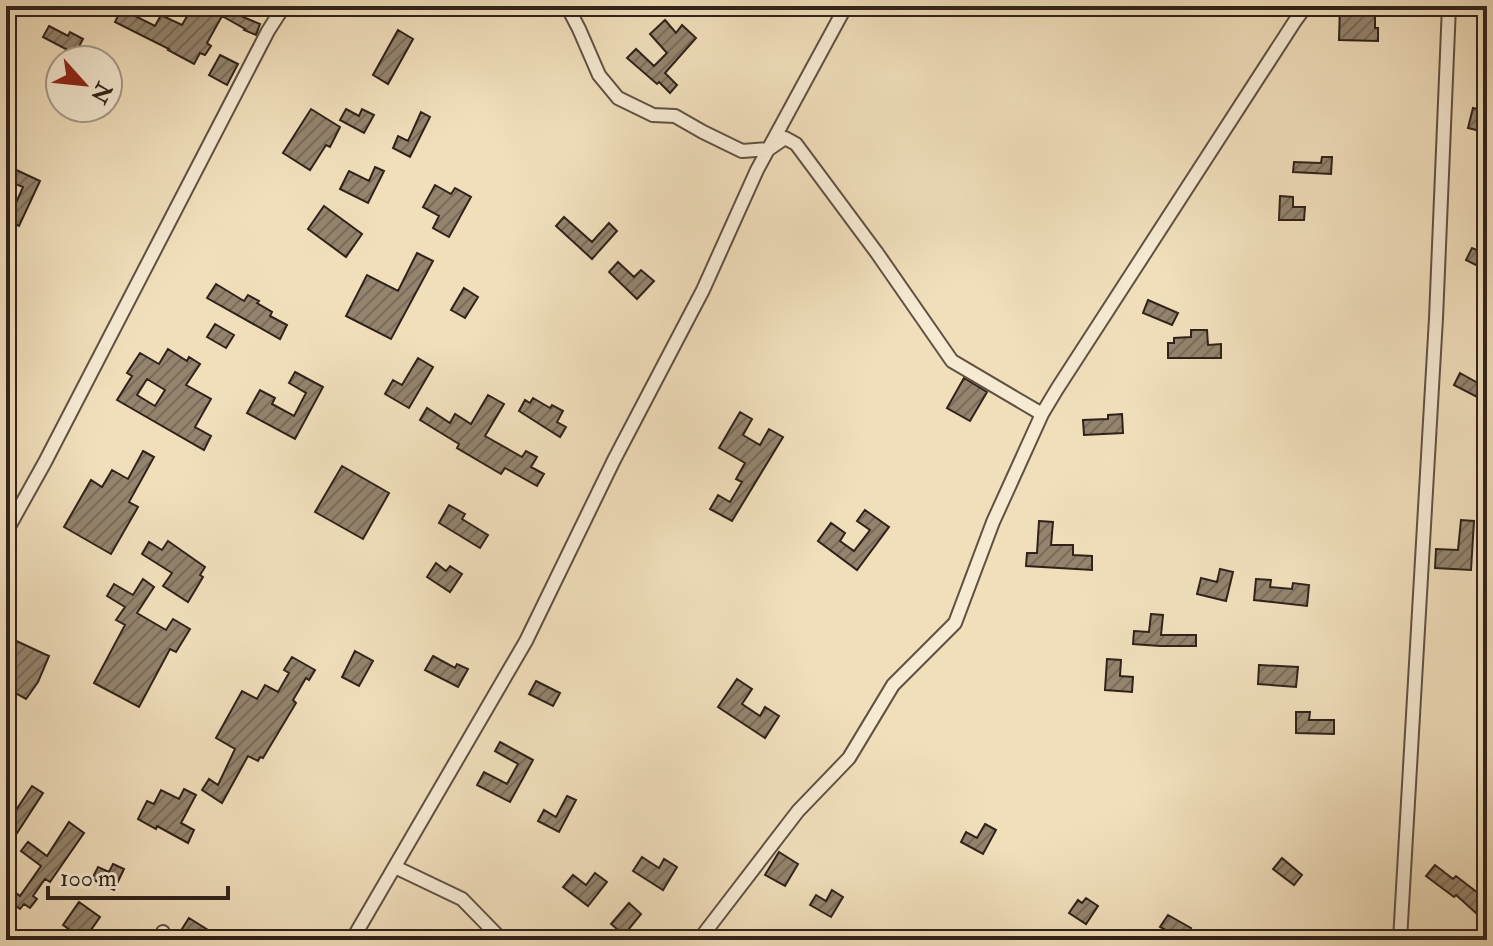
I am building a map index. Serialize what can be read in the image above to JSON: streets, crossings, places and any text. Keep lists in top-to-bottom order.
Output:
{
  "scale_bar": "100 m",
  "north": "bottom right"
}
